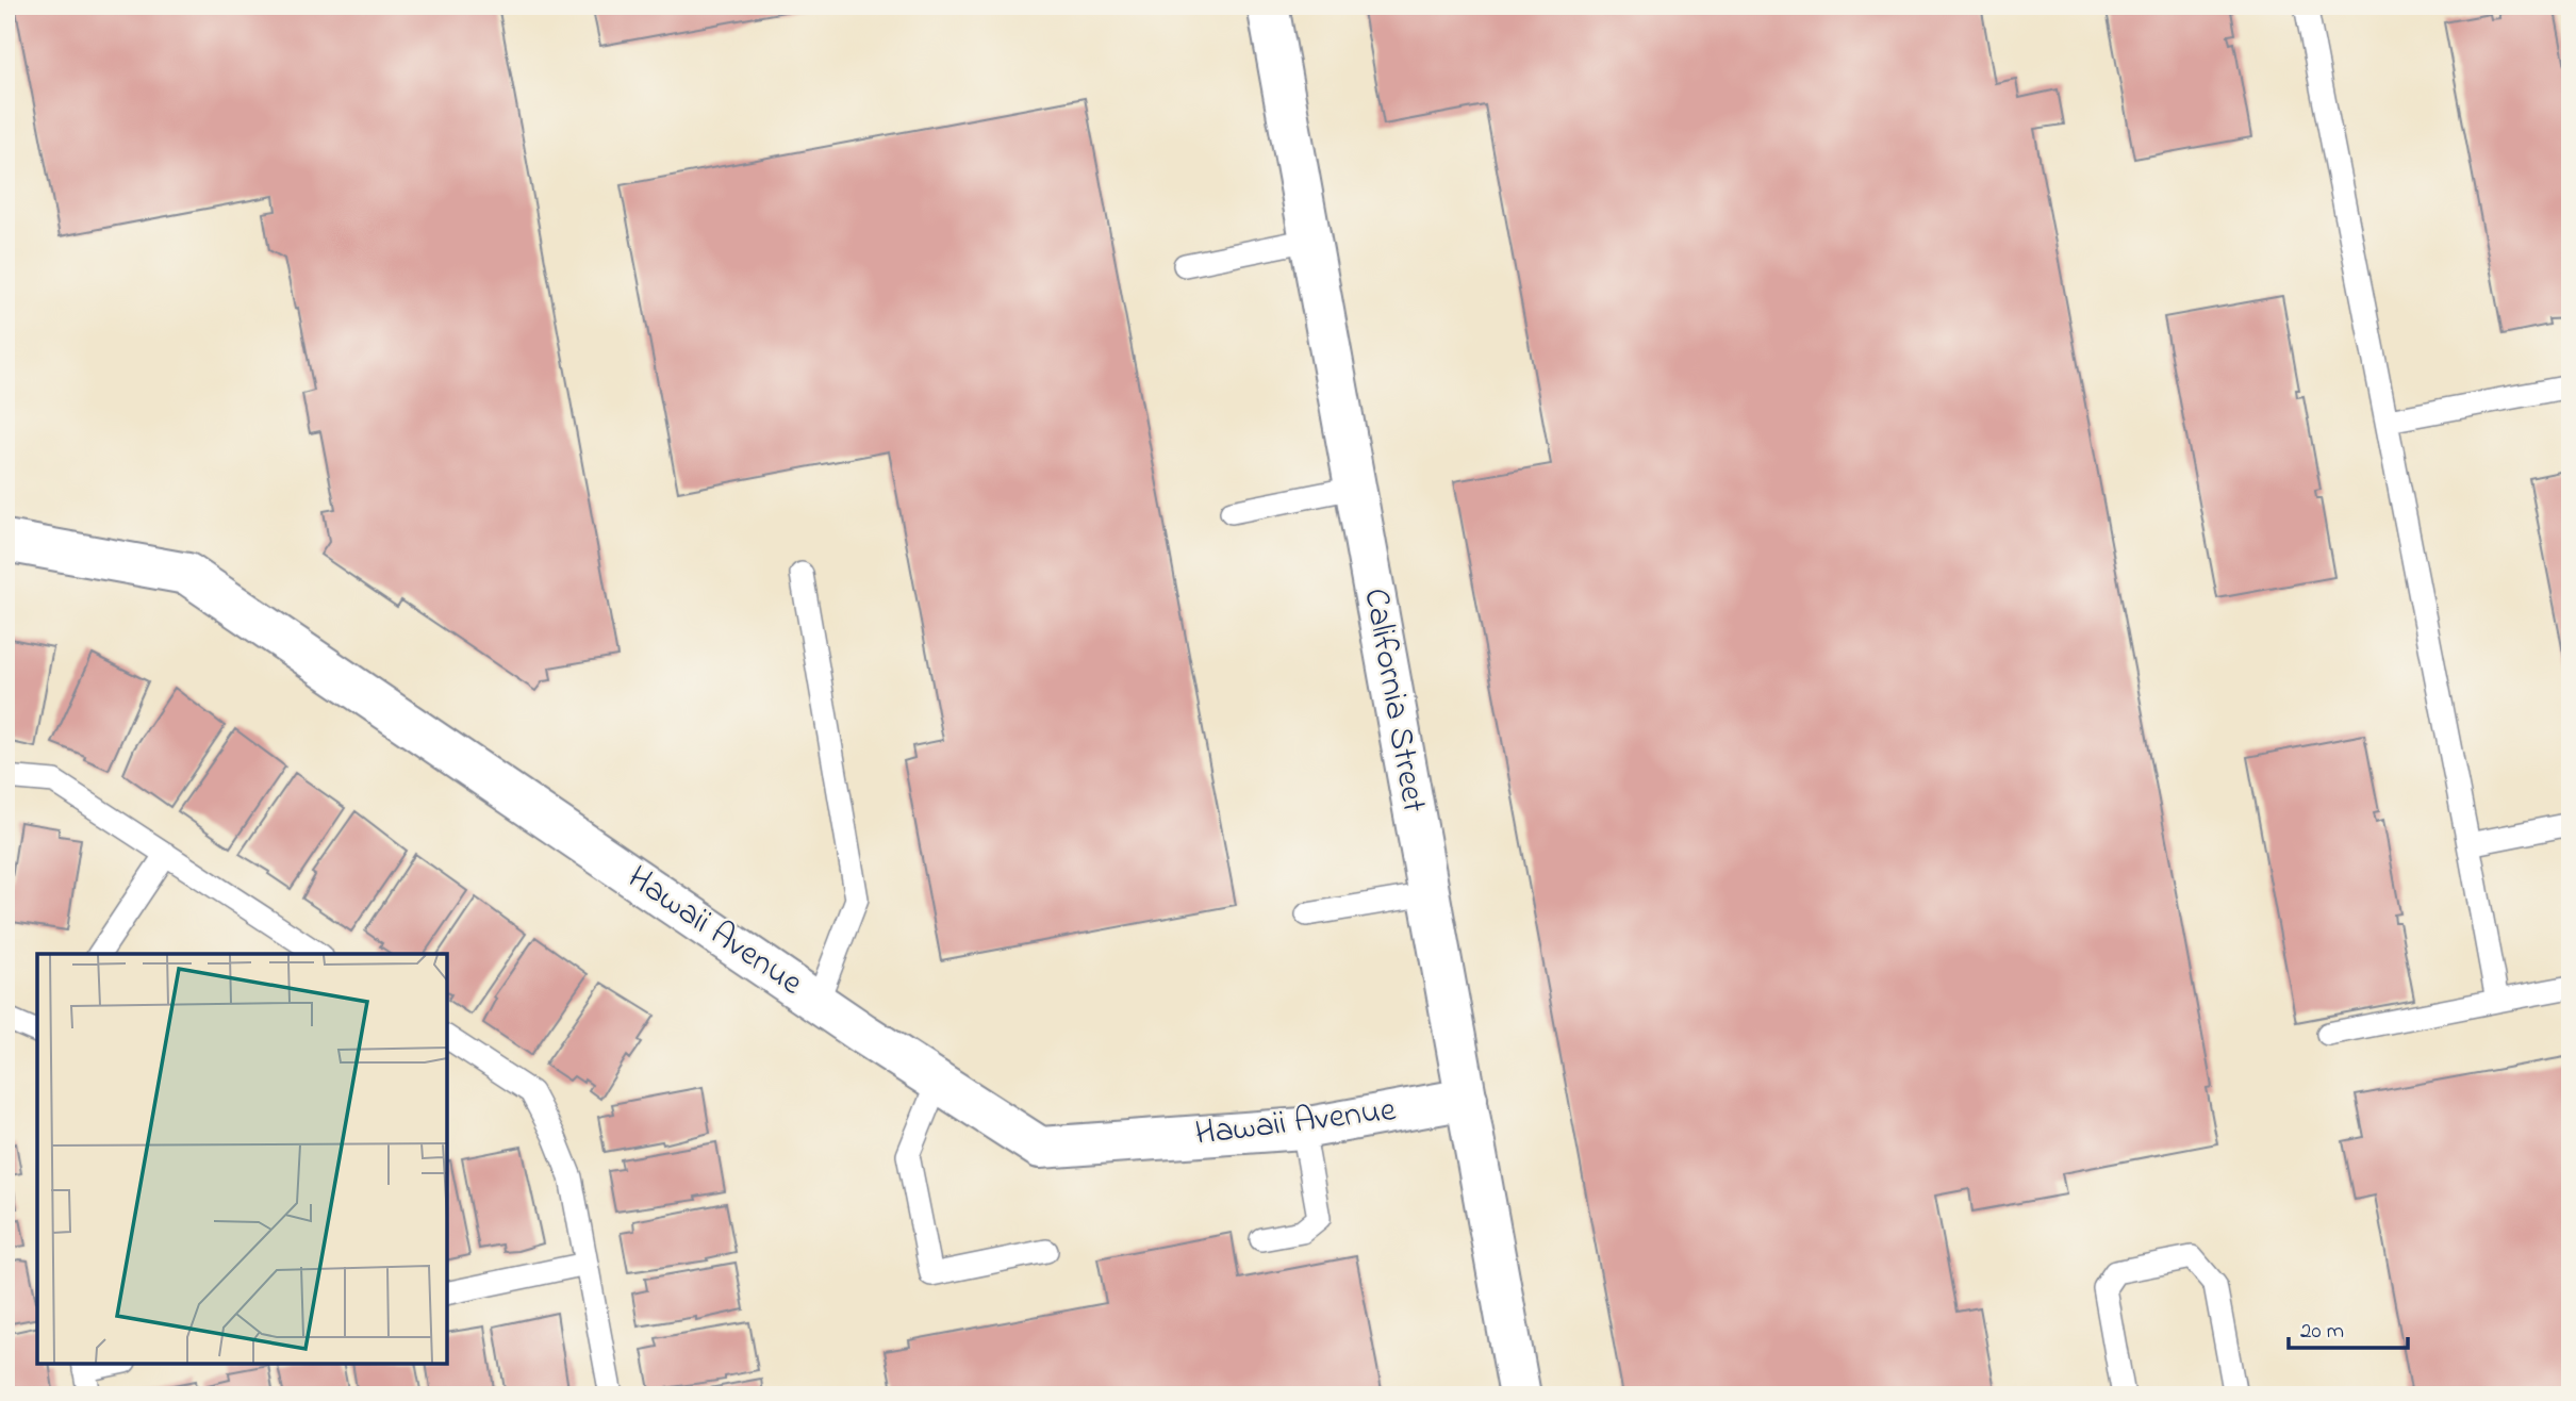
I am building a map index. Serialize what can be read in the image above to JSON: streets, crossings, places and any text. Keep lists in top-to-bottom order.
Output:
{
  "streets": {
    "street": ["California Street", "Hawaii Avenue"]
  },
  "crossings": [
    ["California Street", "Hawaii Avenue"]
  ],
  "scale_bar": "20 m"
}
